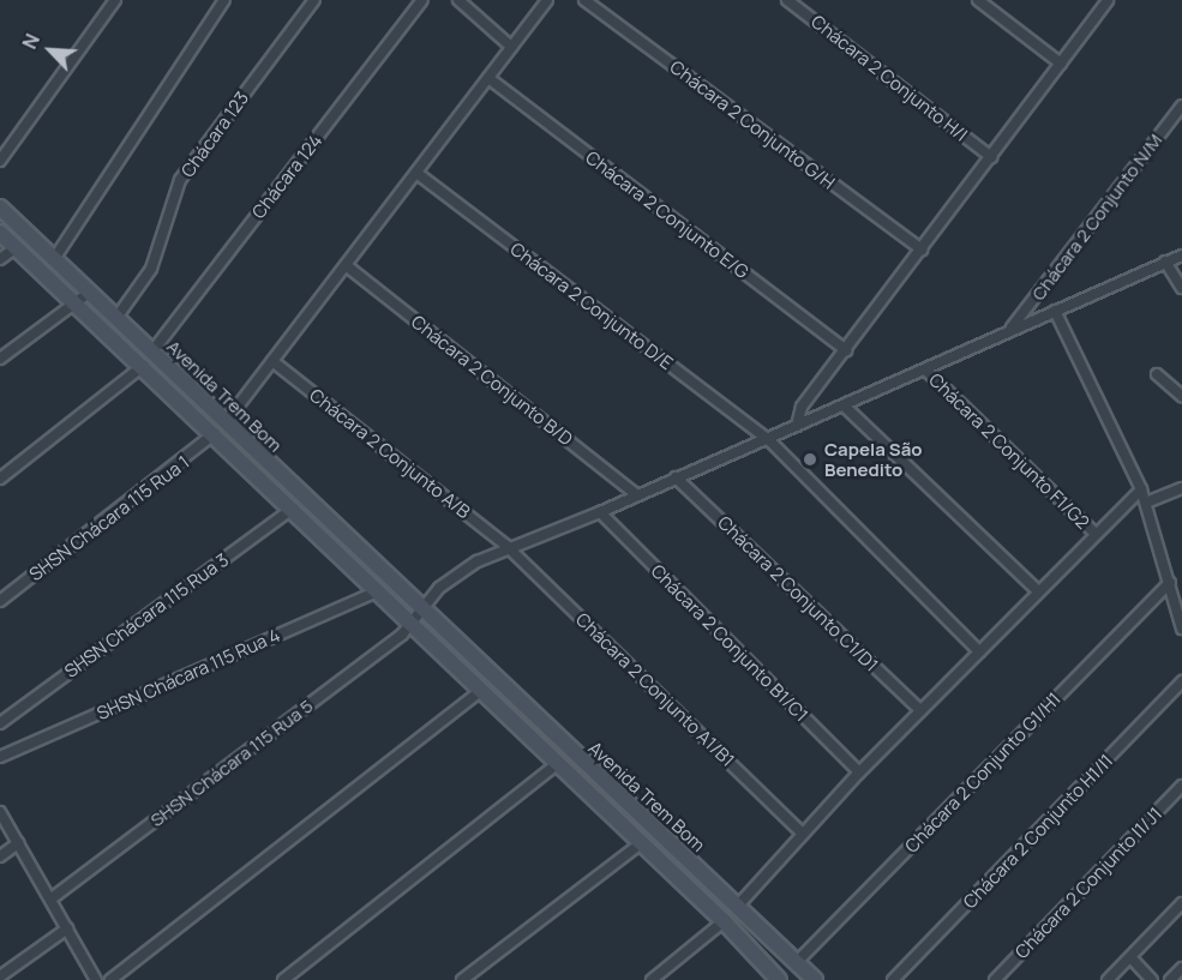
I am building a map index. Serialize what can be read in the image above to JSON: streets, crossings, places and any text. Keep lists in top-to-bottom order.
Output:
{
  "streets": {
    "street": [
      "Chácara 2 Conjunto H/I",
      "Chácara 2 Conjunto G/H",
      "Chácara 123",
      "Chácara 124",
      "Chácara 2 Conjunto E/G",
      "Chácara 2 Conjunto N/M",
      "Chácara 2 Conjunto D/E",
      "Chácara 2 Conjunto B/D",
      "Avenida Trem Bom",
      "Chácara 2 Conjunto F1/G2",
      "Chácara 2 Conjunto A/B",
      "SHSN Chácara 115 Rua 1",
      "Chácara 2 Conjunto C1/D1",
      "SHSN Chácara 115 Rua 3",
      "Chácara 2 Conjunto B1/C1",
      "SHSN Chácara 115 Rua 4",
      "Chácara 2 Conjunto A1/B1",
      "SHSN Chácara 115 Rua 5",
      "Chácara 2 Conjunto G1/H1",
      "Chácara 2 Conjunto H1/I1",
      "Chácara 2 Conjunto I1/J1"
    ]
  },
  "crossings": [
    ["Chácara 123", "Avenida Trem Bom"],
    ["Chácara 124", "Avenida Trem Bom"],
    ["Chácara 2 Conjunto E/G", "SHSN Chácara 115 Rua 1"],
    ["Chácara 2 Conjunto D/E", "SHSN Chácara 115 Rua 1"],
    ["Chácara 2 Conjunto B/D", "SHSN Chácara 115 Rua 1"],
    ["Avenida Trem Bom", "SHSN Chácara 115 Rua 1"],
    ["Avenida Trem Bom", "SHSN Chácara 115 Rua 3"],
    ["Avenida Trem Bom", "SHSN Chácara 115 Rua 4"],
    ["Avenida Trem Bom", "SHSN Chácara 115 Rua 5"],
    ["Avenida Trem Bom", "Chácara 2 Conjunto G1/H1"],
    ["Chácara 2 Conjunto A/B", "SHSN Chácara 115 Rua 1"],
    ["Chácara 2 Conjunto A/B", "Chácara 2 Conjunto A1/B1"]
  ],
  "places": ["Capela São Benedito"],
  "north": "top left"
}
